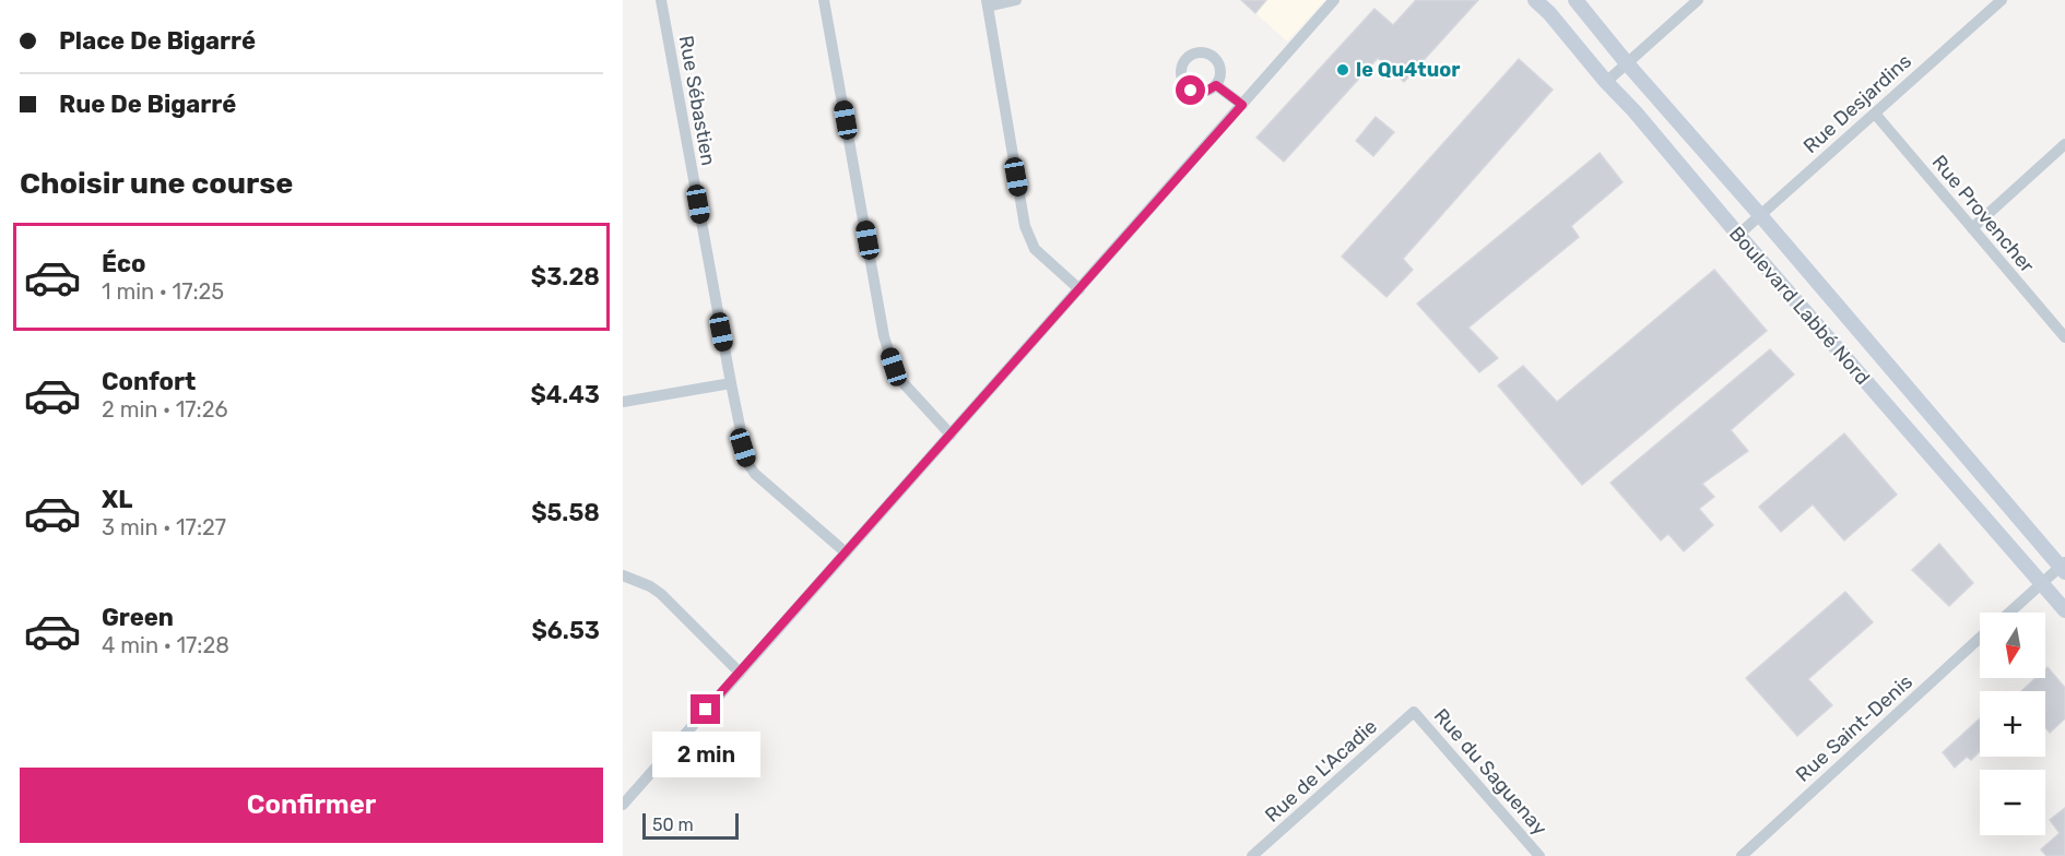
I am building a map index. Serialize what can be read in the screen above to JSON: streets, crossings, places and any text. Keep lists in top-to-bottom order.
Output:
{
  "streets": {
    "main road": ["Boulevard Labbé Nord"],
    "street": [
      "Rue Sébastien",
      "Rue Desjardins",
      "Rue Provencher",
      "Rue Saint-Denis",
      "Rue de L'Acadie",
      "Rue du Saguenay"
    ]
  },
  "crossings": [
    ["Rue Desjardins", "Rue Provencher"],
    ["Rue Desjardins", "Boulevard Labbé Nord"],
    ["Rue de L'Acadie", "Rue du Saguenay"]
  ],
  "places": ["le Qu4tuor"],
  "scale_bar": "50 m",
  "north": "bottom",
  "page": {
    "banner": ["Place De Bigarré", "Rue De Bigarré"],
    "heading": "Choisir une course",
    "list": [
      {
        "name": "Éco",
        "note": "1 min · 17:25",
        "value": "$3.28"
      },
      {
        "name": "Confort",
        "note": "2 min · 17:26",
        "value": "$4.43"
      },
      {
        "name": "XL",
        "note": "3 min · 17:27",
        "value": "$5.58"
      },
      {
        "name": "Green",
        "note": "4 min · 17:28",
        "value": "$6.53"
      }
    ],
    "map_buttons": ["+", "−"],
    "bubble": "2 min",
    "buttons": "Confirmer",
    "scale": "50 m"
  }
}
